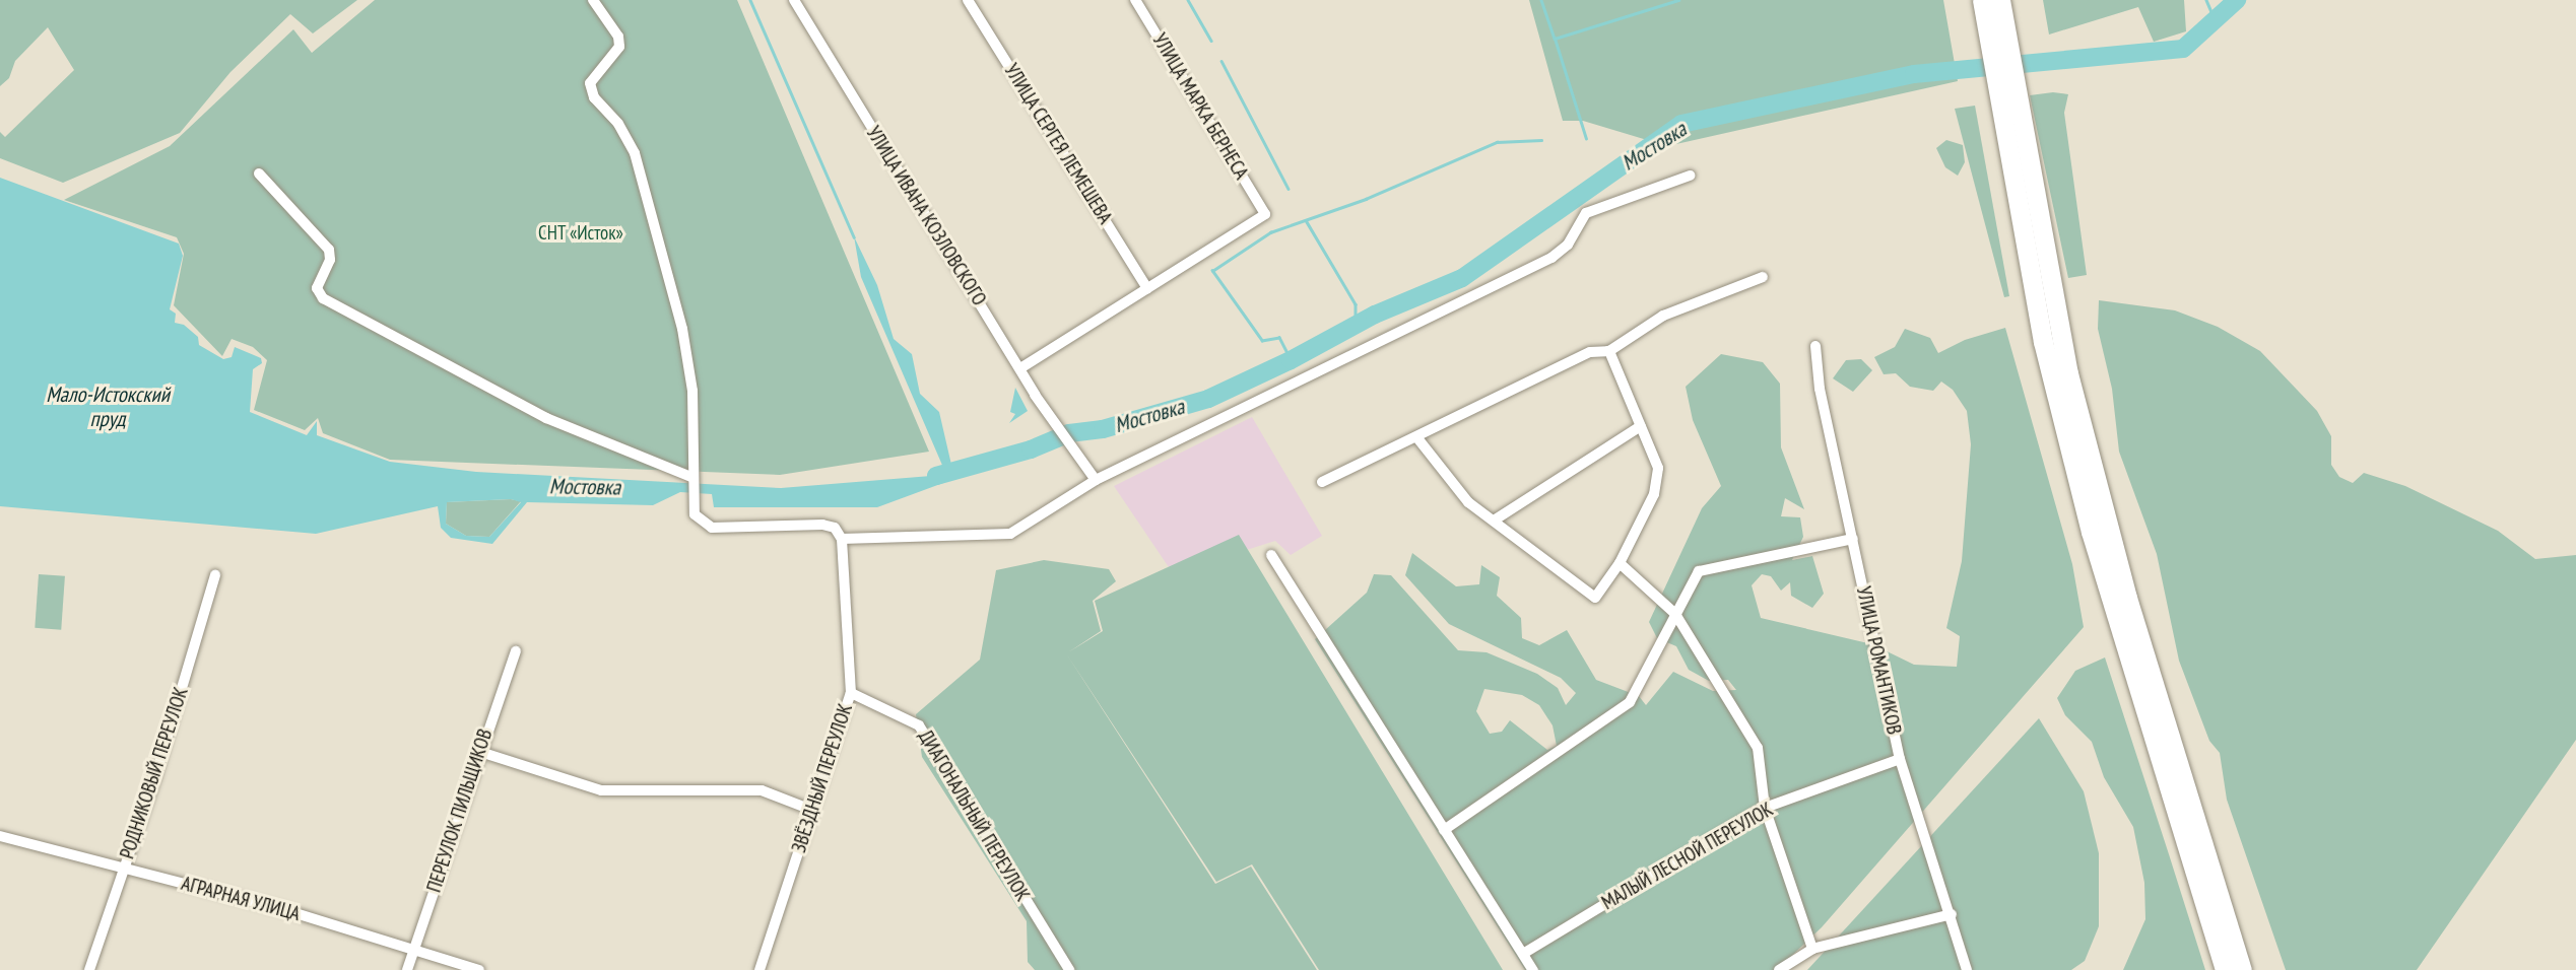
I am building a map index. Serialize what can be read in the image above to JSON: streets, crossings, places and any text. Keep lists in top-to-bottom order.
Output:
{
  "streets": {
    "street": [
      "УЛИЦА МАРКА БЕРНЕСА",
      "УЛИЦА СЕРГЕЯ ЛЕМЕШЕВА",
      "УЛИЦА ИВАНА КОЗЛОВСКОГО",
      "УЛИЦА РОМАНТИКОВ",
      "РОДНИКОВЫЙ ПЕРЕУЛОК",
      "ЗВЁЗДНЫЙ ПЕРЕУЛОК",
      "ПЕРЕУЛОК ПИЛЬЩИКОВ",
      "ДИАГОНАЛЬНЫЙ ПЕРЕУЛОК",
      "МАЛЫЙ ЛЕСНОЙ ПЕРЕУЛОК",
      "АГРАРНАЯ УЛИЦА"
    ]
  },
  "crossings": [
    ["УЛИЦА МАРКА БЕРНЕСА", "УЛИЦА СЕРГЕЯ ЛЕМЕШЕВА"],
    ["УЛИЦА РОМАНТИКОВ", "МАЛЫЙ ЛЕСНОЙ ПЕРЕУЛОК"],
    ["РОДНИКОВЫЙ ПЕРЕУЛОК", "АГРАРНАЯ УЛИЦА"],
    ["ЗВЁЗДНЫЙ ПЕРЕУЛОК", "ДИАГОНАЛЬНЫЙ ПЕРЕУЛОК"],
    ["ПЕРЕУЛОК ПИЛЬЩИКОВ", "АГРАРНАЯ УЛИЦА"]
  ],
  "water": ["Мостовка", "Мало-Истокский пруд"],
  "parks": ["СНТ «Исток»"]
}
